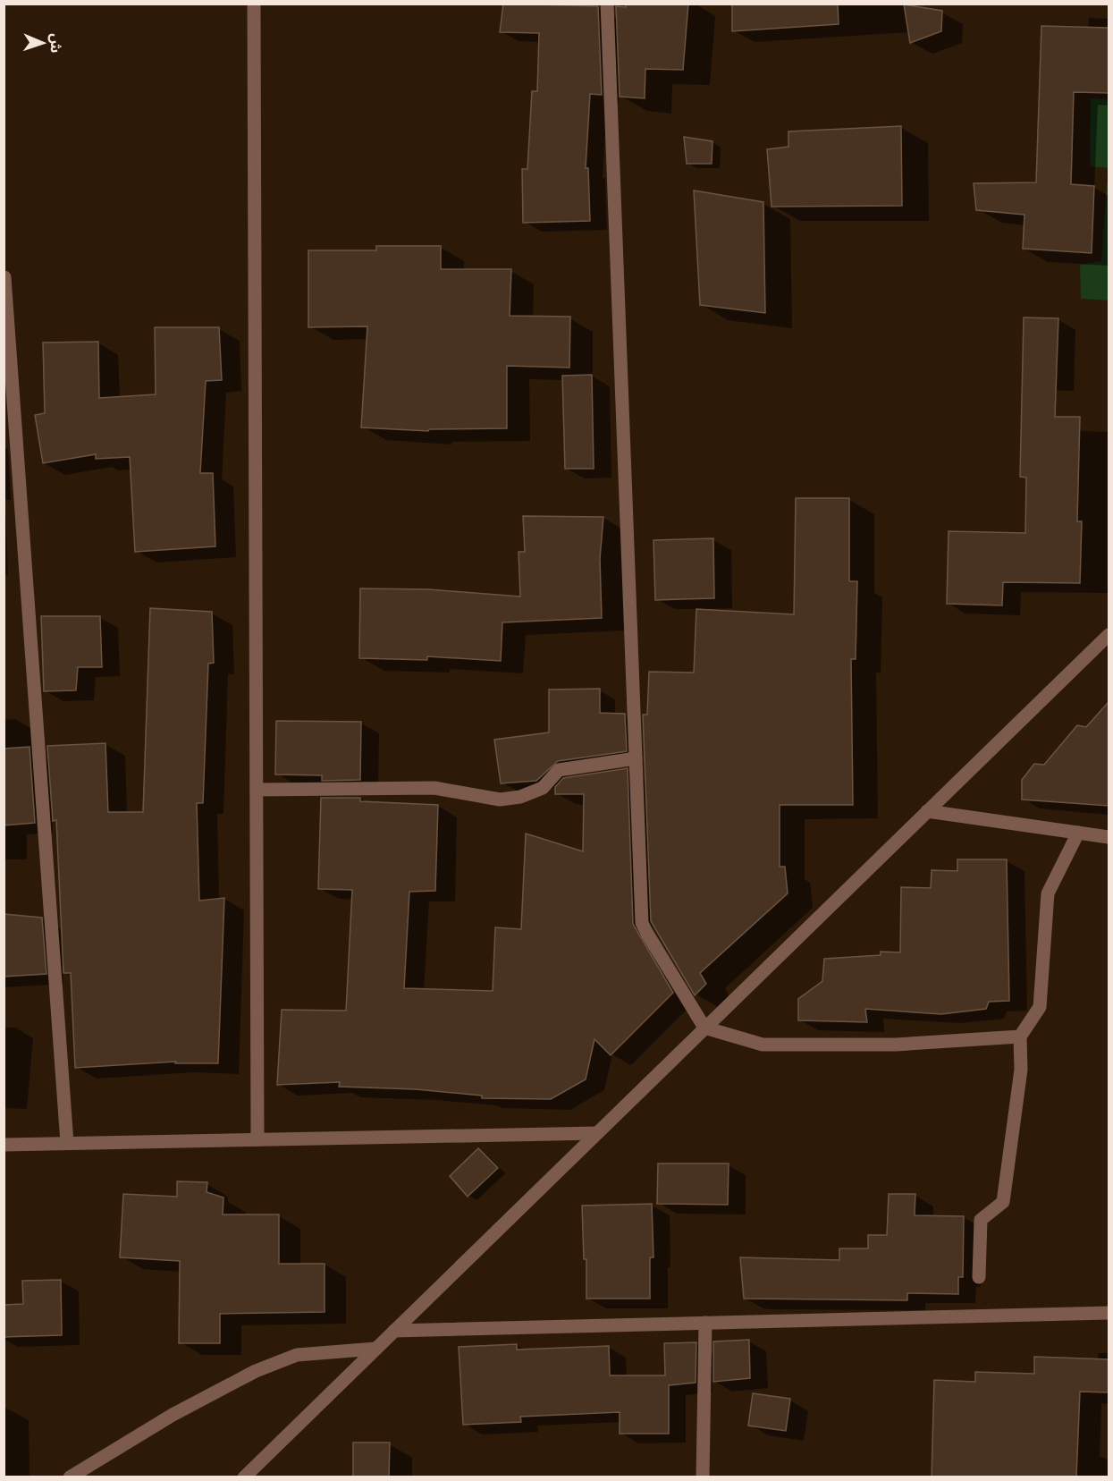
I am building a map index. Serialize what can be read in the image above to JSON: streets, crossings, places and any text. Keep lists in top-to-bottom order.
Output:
{
  "north": "right"
}
